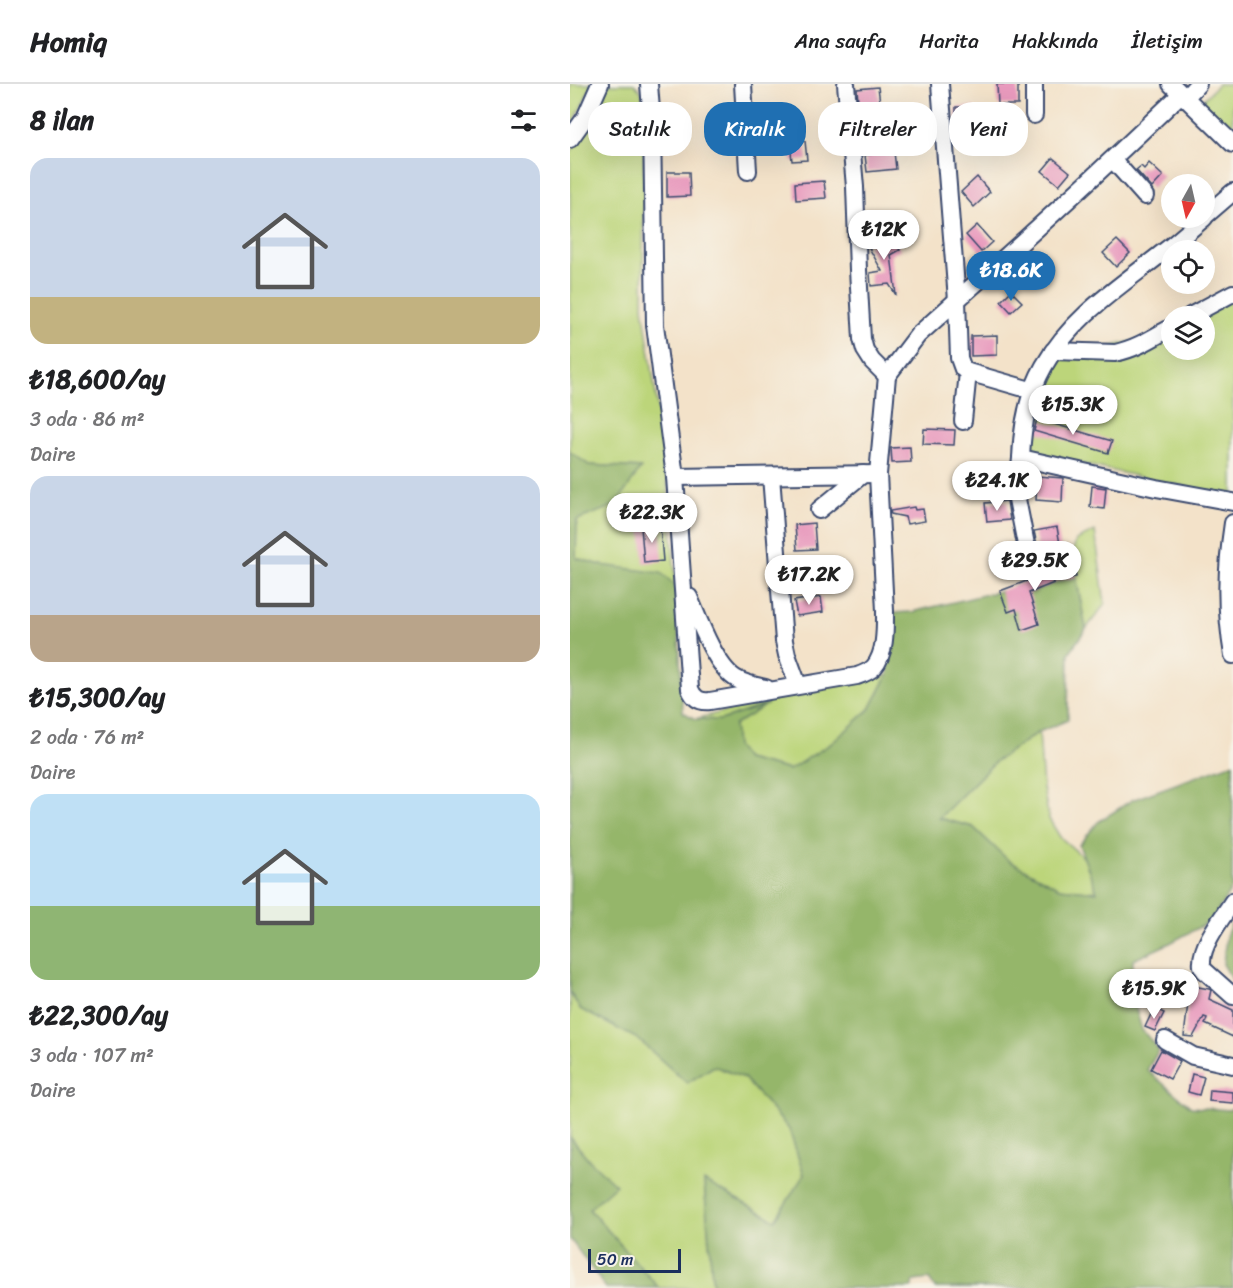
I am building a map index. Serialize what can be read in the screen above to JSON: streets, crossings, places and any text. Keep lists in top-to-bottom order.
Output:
{
  "scale_bar": "50 m",
  "north": "bottom",
  "page": {
    "header": "Homiq",
    "nav": [
      "Ana sayfa",
      "Harita",
      "Hakkında",
      "İletişim"
    ],
    "heading": "8 ilan",
    "chip": [
      "Satılık",
      "Kiralık",
      "Filtreler",
      "Yeni"
    ],
    "list": [
      {
        "name": "₺18,600/ay",
        "note": "3 oda · 86 m² · Daire"
      },
      {
        "name": "₺15,300/ay",
        "note": "2 oda · 76 m² · Daire"
      },
      {
        "name": "₺22,300/ay",
        "note": "3 oda · 107 m² · Daire"
      }
    ],
    "price": [
      "₺12K",
      "₺18.6K",
      "₺15.3K",
      "₺24.1K",
      "₺22.3K",
      "₺29.5K",
      "₺17.2K",
      "₺15.9K"
    ],
    "scale": "50 m"
  }
}
